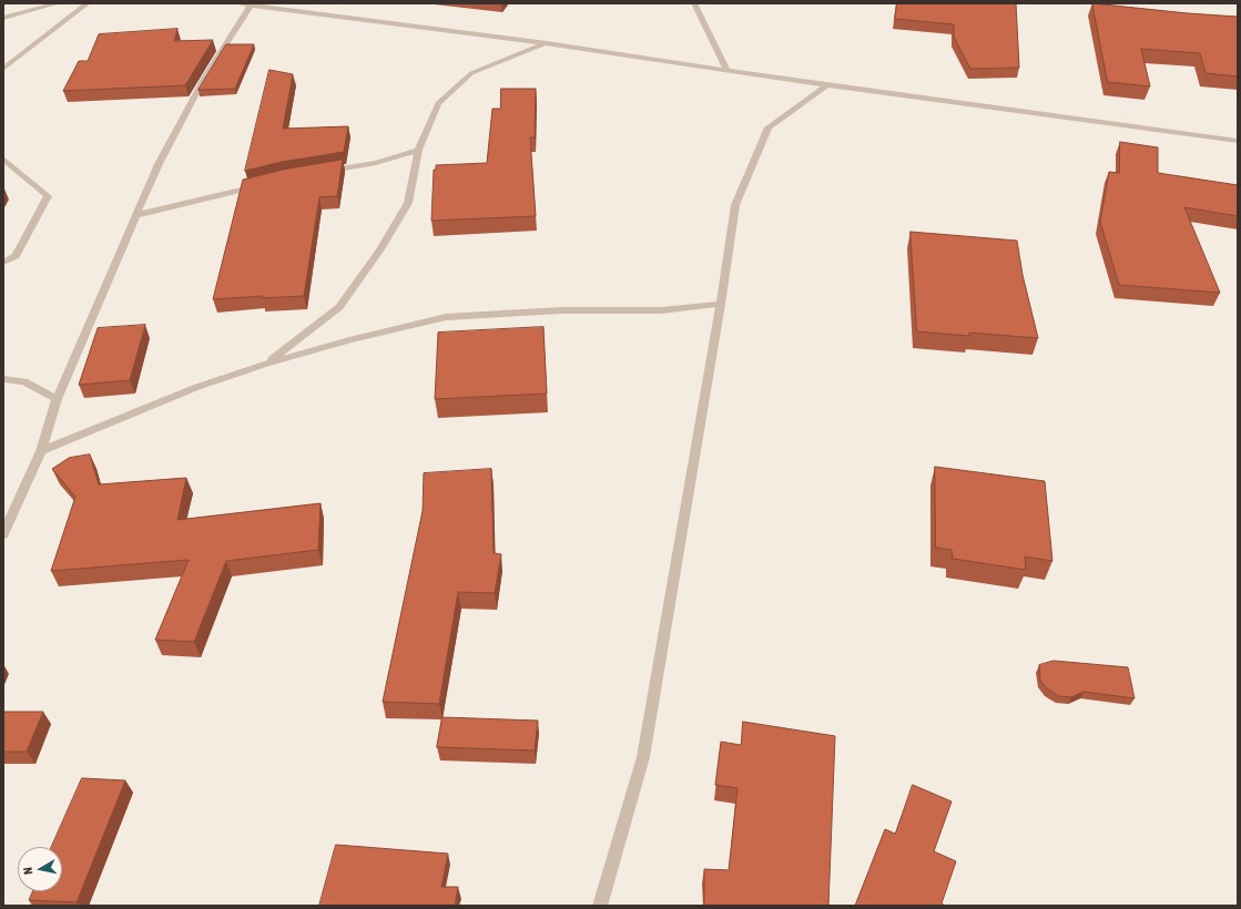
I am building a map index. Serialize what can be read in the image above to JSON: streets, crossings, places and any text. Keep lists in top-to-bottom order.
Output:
{
  "north": "left"
}
